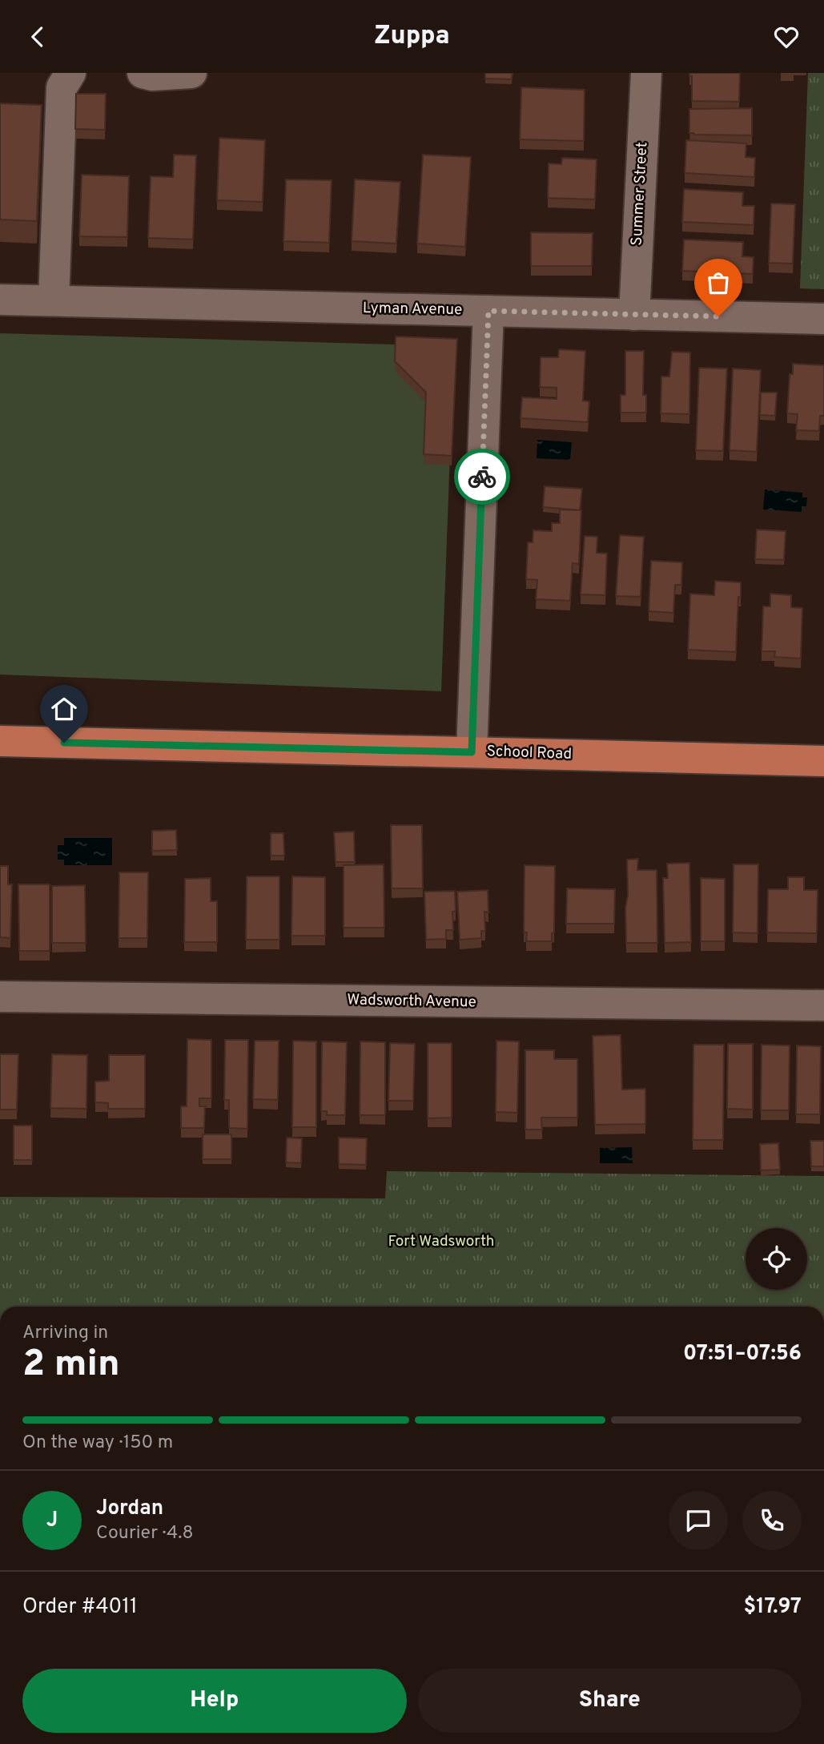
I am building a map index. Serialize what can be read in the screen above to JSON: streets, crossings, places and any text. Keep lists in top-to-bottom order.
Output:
{
  "streets": {
    "main road": ["School Road"],
    "street": ["Summer Street", "Lyman Avenue", "Wadsworth Avenue"]
  },
  "crossings": [
    ["Summer Street", "Lyman Avenue"]
  ],
  "parks": ["Fort Wadsworth"],
  "page": {
    "header": "Zuppa",
    "heading": ["2 min", "Arriving in", "07:51–07:56"],
    "panel": [
      "Jordan",
      "Courier · 4.8",
      "Order #4011",
      "$17.97"
    ],
    "bar": "On the way · 150 m",
    "round": "J",
    "buttons": ["Help", "Share"]
  }
}
